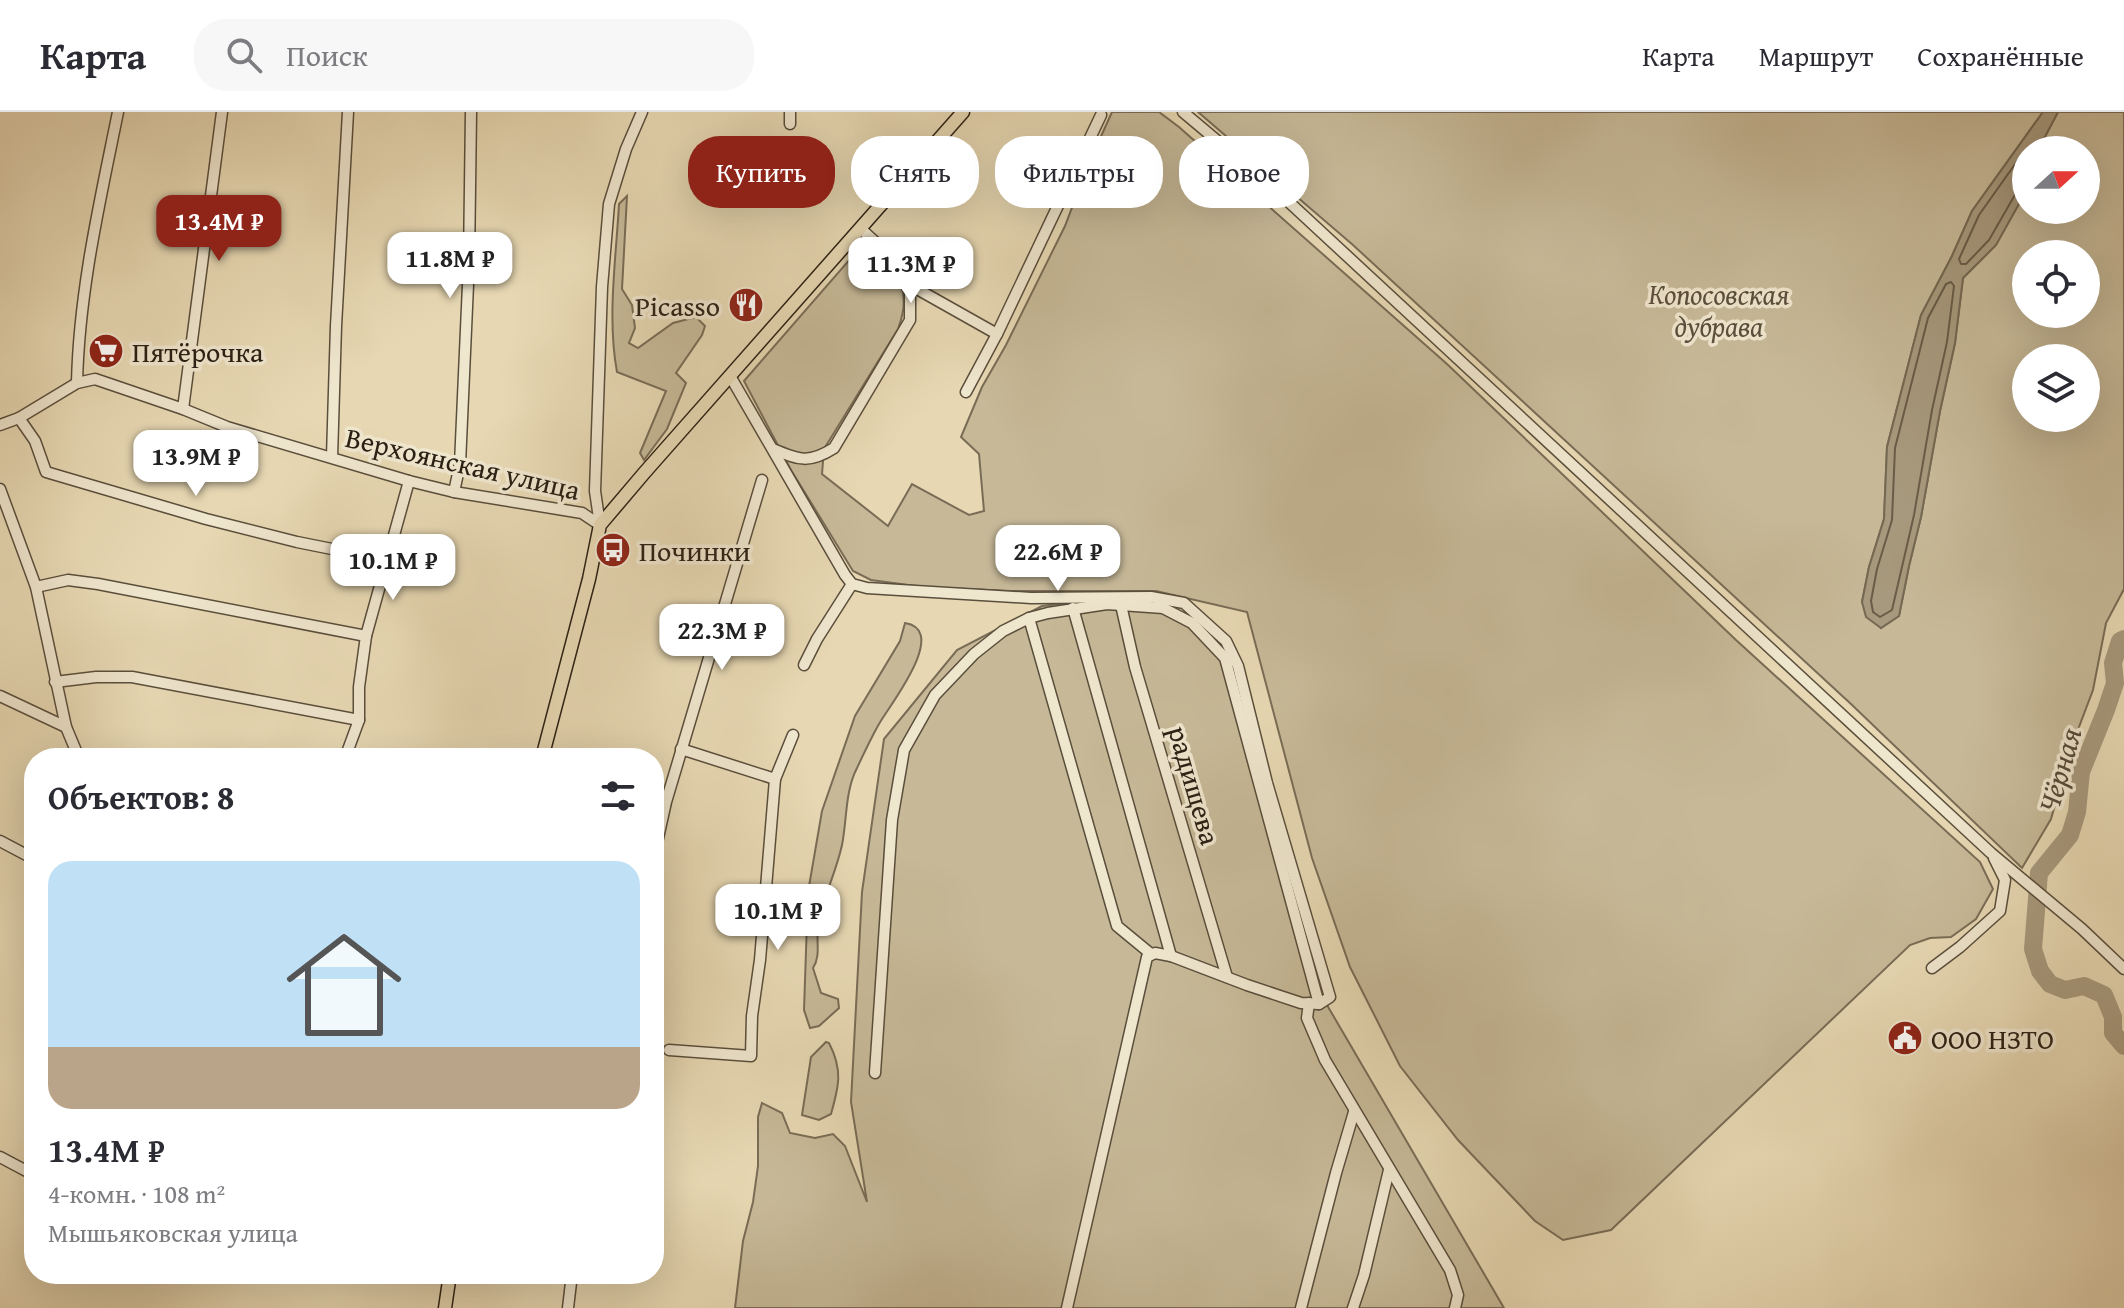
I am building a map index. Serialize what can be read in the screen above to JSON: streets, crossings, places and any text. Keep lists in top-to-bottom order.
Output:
{
  "streets": {
    "street": ["Верхоянская улица", "радищева"]
  },
  "water": ["Чёрная"],
  "parks": ["Копосовская дубрава"],
  "places": {
    "restaurant": ["Picasso"],
    "supermarket": ["Пятёрочка"],
    "bus stop": ["Починки"],
    "public building": ["ООО НЗТО"]
  },
  "north": "right",
  "page": {
    "header": "Карта",
    "search": "Поиск",
    "nav": ["Карта", "Маршрут", "Сохранённые"],
    "chip": [
      "Купить",
      "Снять",
      "Фильтры",
      "Новое"
    ],
    "price": [
      "13.4M ₽",
      "11.8M ₽",
      "11.3M ₽",
      "13.9M ₽",
      "22.6M ₽",
      "10.1M ₽",
      "22.3M ₽",
      "10.1M ₽"
    ],
    "heading": "Объектов: 8",
    "list": [
      {
        "name": "13.4M ₽",
        "note": "4-комн. · 108 m² · Мышьяковская улица"
      }
    ]
  }
}
